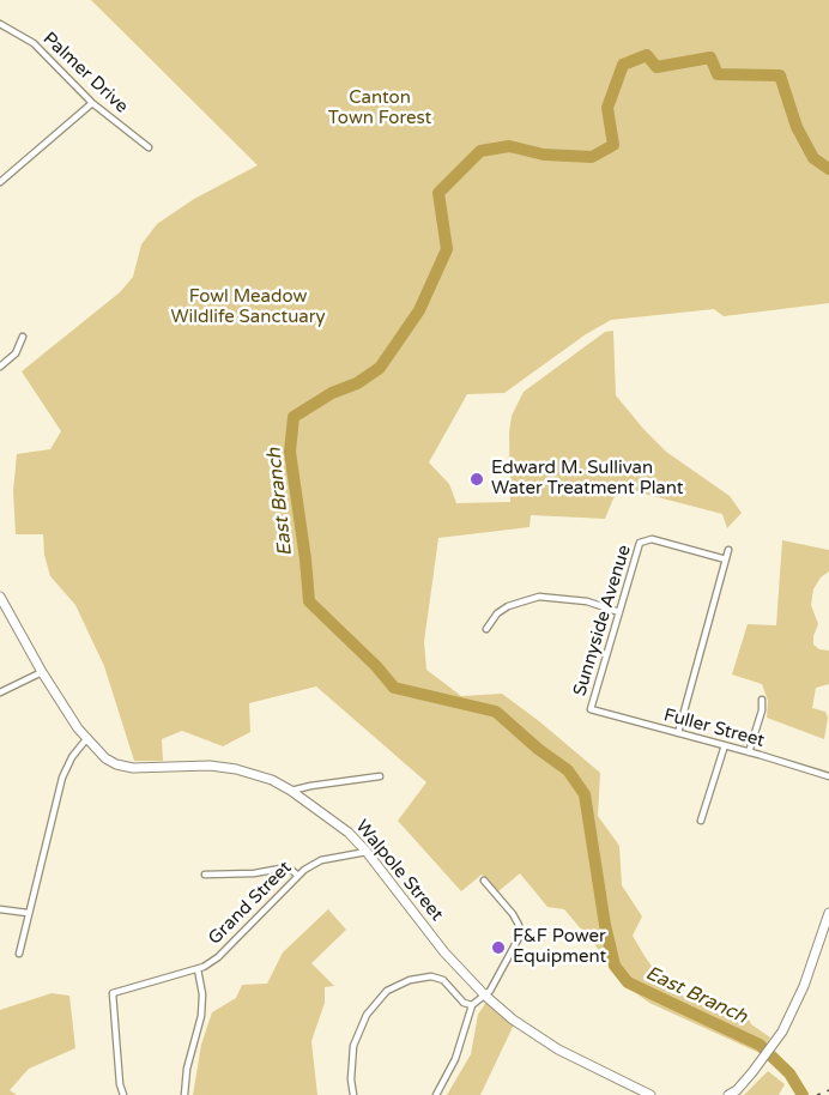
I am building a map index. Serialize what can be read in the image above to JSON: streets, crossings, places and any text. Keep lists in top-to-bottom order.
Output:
{
  "streets": {
    "main road": ["Walpole Street"],
    "street": [
      "Palmer Drive",
      "Sunnyside Avenue",
      "Fuller Street",
      "Grand Street"
    ]
  },
  "crossings": [
    ["Sunnyside Avenue", "Fuller Street"],
    ["Walpole Street", "Grand Street"]
  ],
  "water": ["East Branch"],
  "parks": ["Canton Town Forest", "Fowl Meadow Wildlife Sanctuary"],
  "places": ["Edward M. Sullivan Water Treatment Plant", "F&F Power Equipment"]
}
